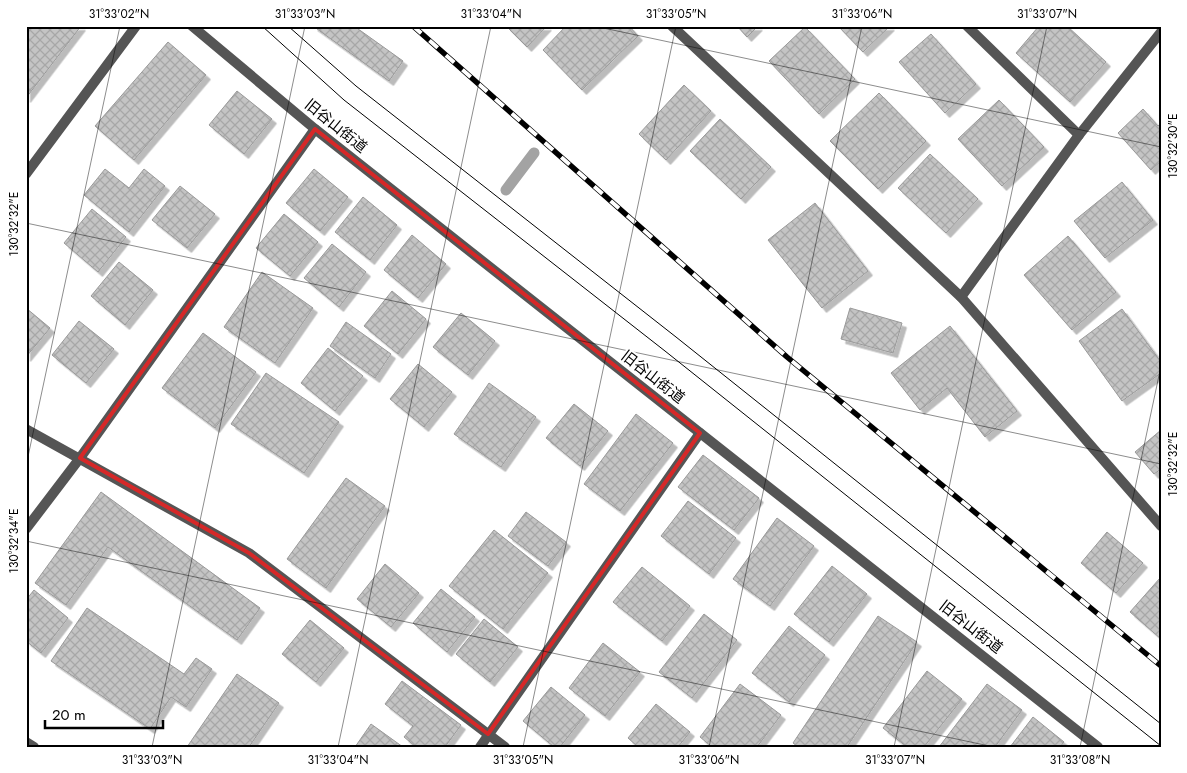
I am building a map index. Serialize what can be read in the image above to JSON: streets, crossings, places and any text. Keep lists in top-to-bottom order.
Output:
{
  "streets": {
    "street": ["旧谷山街道"]
  },
  "scale_bar": "20 m",
  "coordinates": [
    "31°33'02\"N",
    "31°33'03\"N",
    "31°33'04\"N",
    "31°33'05\"N",
    "31°33'06\"N",
    "31°33'07\"N",
    "130°32'30\"E",
    "130°32'32\"E",
    "130°32'34\"E",
    "31°33'08\"N"
  ]
}
